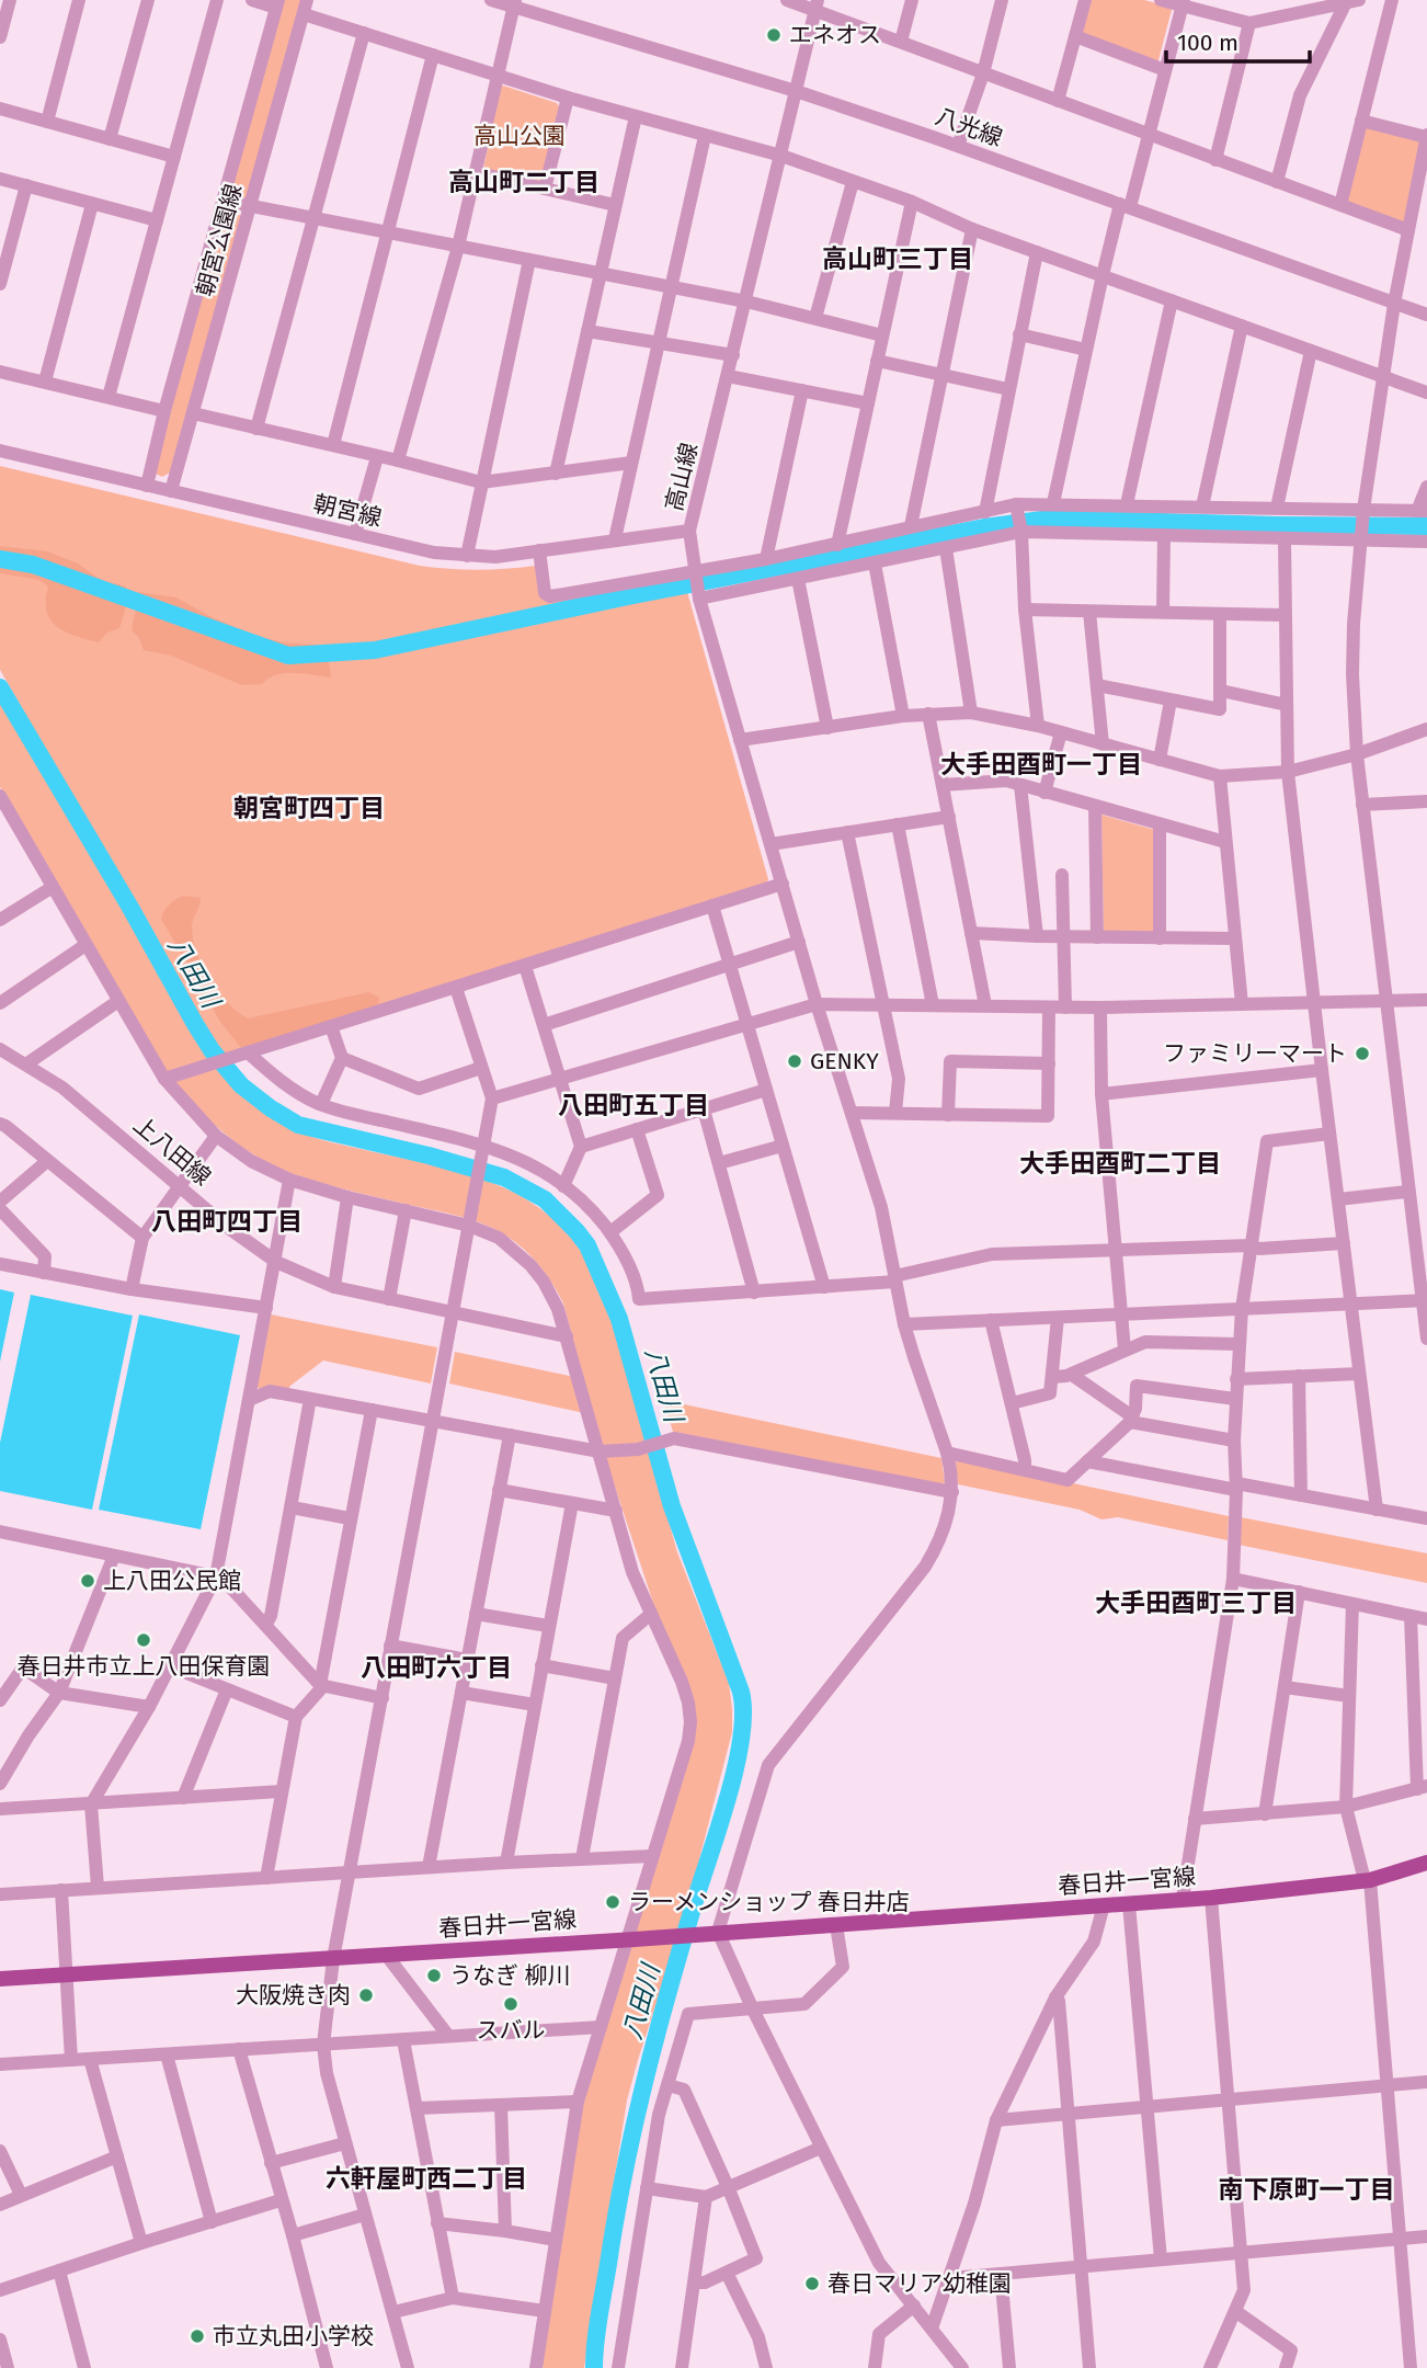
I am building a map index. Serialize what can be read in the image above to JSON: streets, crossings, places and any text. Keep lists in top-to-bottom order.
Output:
{
  "streets": {
    "main road": ["春日井一宮線"],
    "street": [
      "八光線",
      "朝宮公園線",
      "高山線",
      "朝宮線",
      "上八田線"
    ]
  },
  "crossings": [
    ["八光線", "高山線"],
    ["朝宮公園線", "朝宮線"],
    ["高山線", "朝宮線"]
  ],
  "districts": [
    "高山町二丁目",
    "高山町三丁目",
    "大手田酉町一丁目",
    "朝宮町四丁目",
    "八田町五丁目",
    "大手田酉町二丁目",
    "八田町四丁目",
    "大手田酉町三丁目",
    "八田町六丁目",
    "六軒屋町西二丁目",
    "南下原町一丁目"
  ],
  "water": ["八田川"],
  "parks": ["高山公園"],
  "places": [
    "エネオス",
    "ファミリーマート",
    "GENKY",
    "上八田公民館",
    "春日井市立上八田保育園",
    "ラーメンショップ 春日井店",
    "うなぎ 柳川",
    "大阪焼き肉",
    "スバル",
    "春日マリア幼稚園",
    "市立丸田小学校"
  ],
  "scale_bar": "100 m"
}
